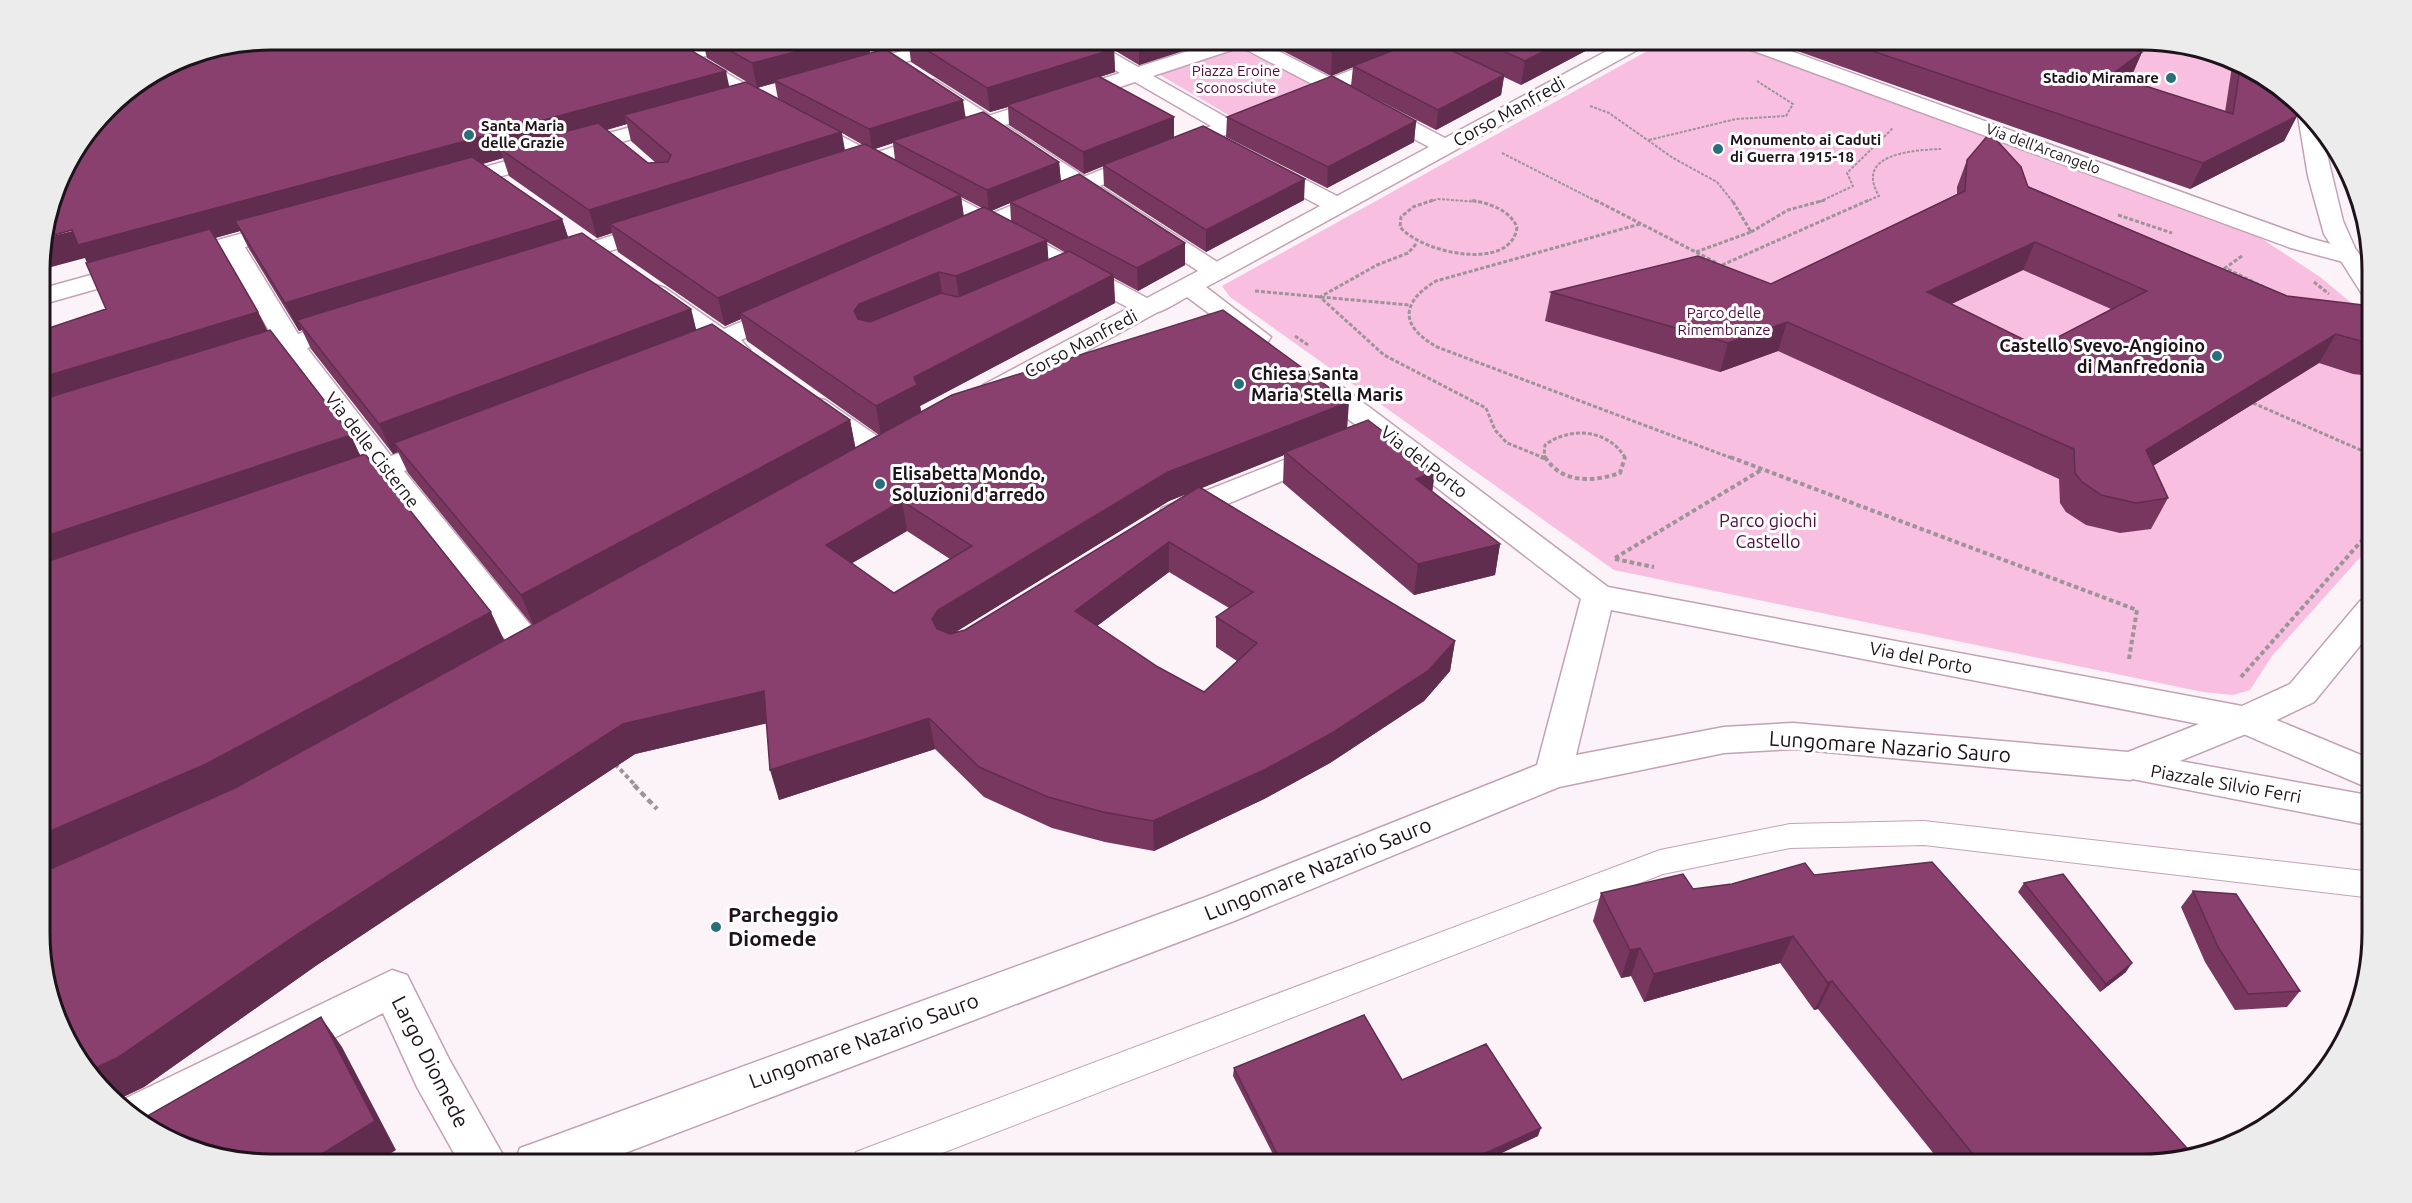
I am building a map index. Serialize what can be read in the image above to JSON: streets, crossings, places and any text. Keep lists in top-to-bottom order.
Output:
{
  "streets": {
    "street": [
      "Corso Manfredi",
      "Via dell'Arcangelo",
      "Via delle Cisterne",
      "Via del Porto",
      "Lungomare Nazario Sauro",
      "Piazzale Silvio Ferri",
      "Largo Diomede"
    ]
  },
  "crossings": [
    ["Corso Manfredi", "Via del Porto"],
    ["Via del Porto", "Piazzale Silvio Ferri"],
    ["Lungomare Nazario Sauro", "Piazzale Silvio Ferri"]
  ],
  "parks": ["Piazza Eroine Sconosciute", "Parco delle Rimembranze", "Parco giochi Castello"],
  "places": [
    "Stadio Miramare",
    "Santa Maria delle Grazie",
    "Monumento ai Caduti di Guerra 1915-18",
    "Castello Svevo-Angioino di Manfredonia",
    "Chiesa Santa Maria Stella Maris",
    "Elisabetta Mondo, Soluzioni d'arredo",
    "Parcheggio Diomede"
  ]
}
